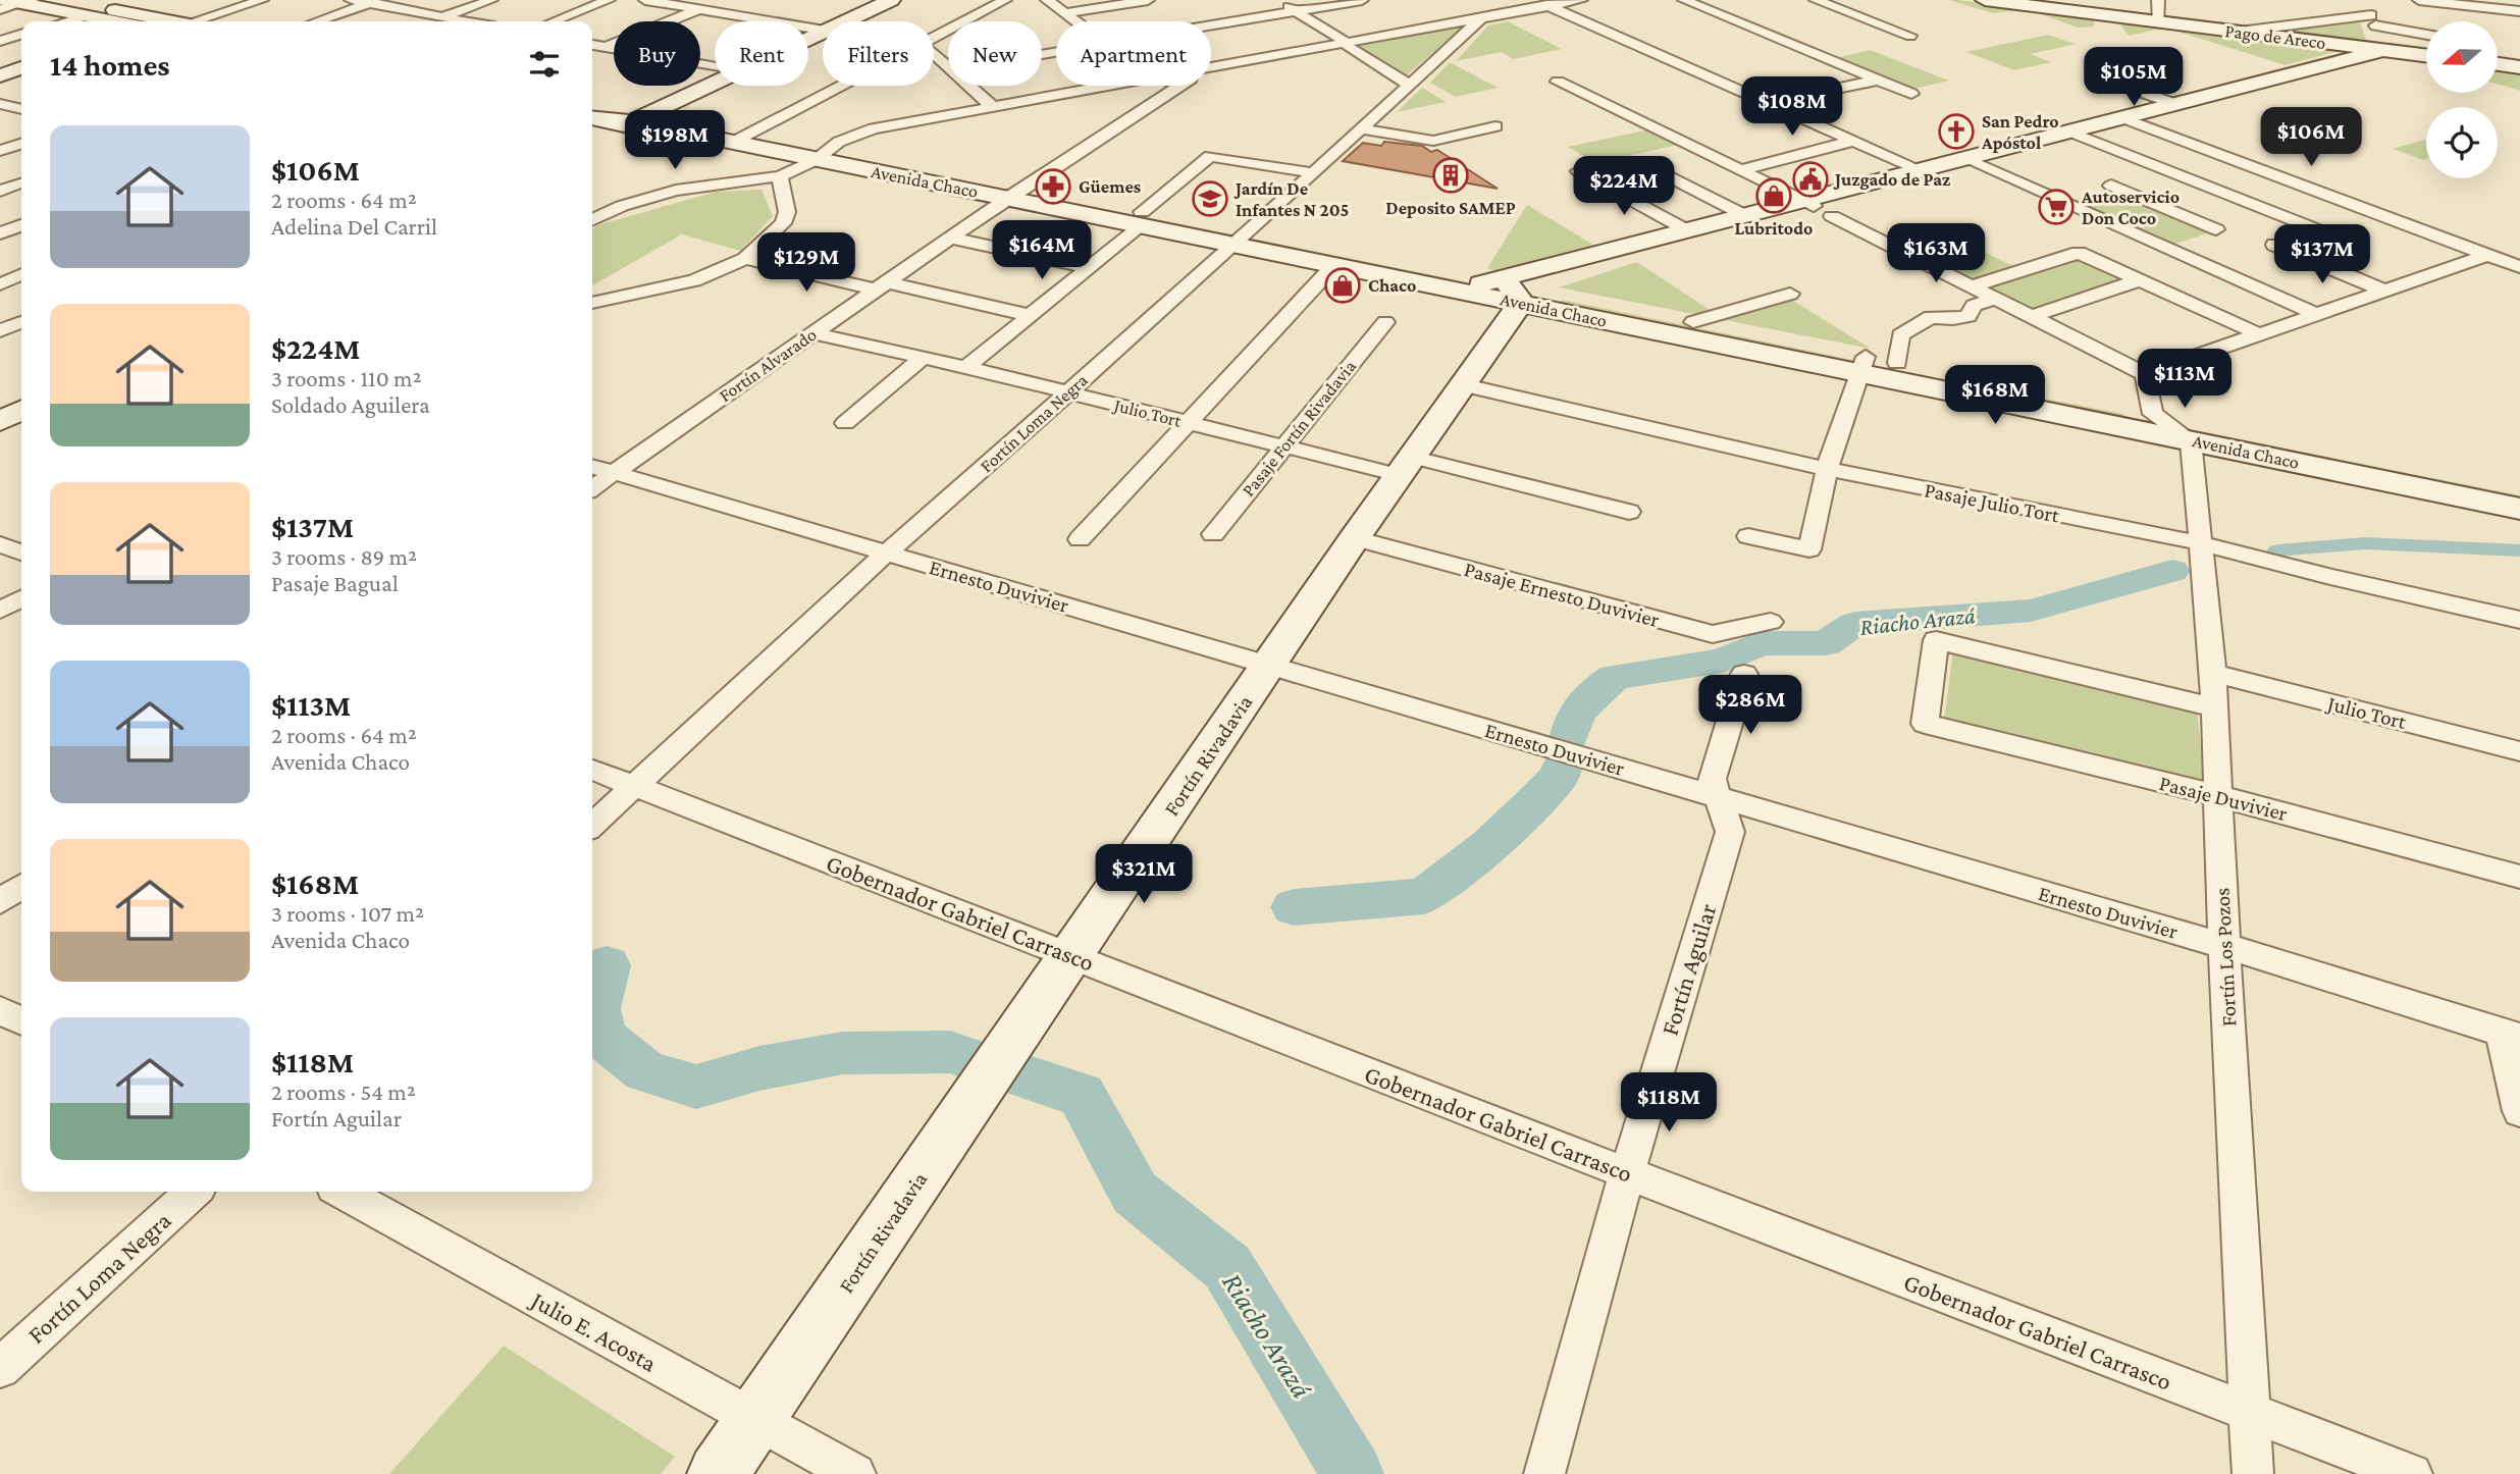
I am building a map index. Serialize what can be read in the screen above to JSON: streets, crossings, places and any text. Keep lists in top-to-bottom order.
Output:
{
  "streets": {
    "street": [
      "Pago de Areco",
      "Avenida Chaco",
      "Fortín Alvarado",
      "Julio Tort",
      "Fortín Loma Negra",
      "Pasaje Fortín Rivadavia",
      "Pasaje Julio Tort",
      "Ernesto Duvivier",
      "Pasaje Ernesto Duvivier",
      "Fortín Rivadavia",
      "Pasaje Duvivier",
      "Gobernador Gabriel Carrasco",
      "Fortín Los Pozos",
      "Fortín Aguilar",
      "Julio E. Acosta"
    ]
  },
  "crossings": [
    ["Avenida Chaco", "Fortín Alvarado"],
    ["Avenida Chaco", "Fortín Loma Negra"],
    ["Avenida Chaco", "Fortín Rivadavia"],
    ["Avenida Chaco", "Fortín Los Pozos"],
    ["Fortín Alvarado", "Julio Tort"],
    ["Fortín Alvarado", "Ernesto Duvivier"],
    ["Julio Tort", "Fortín Loma Negra"],
    ["Julio Tort", "Pasaje Fortín Rivadavia"],
    ["Julio Tort", "Fortín Rivadavia"],
    ["Julio Tort", "Fortín Los Pozos"],
    ["Fortín Loma Negra", "Ernesto Duvivier"],
    ["Fortín Loma Negra", "Gobernador Gabriel Carrasco"],
    ["Pasaje Julio Tort", "Fortín Rivadavia"],
    ["Pasaje Julio Tort", "Fortín Los Pozos"],
    ["Ernesto Duvivier", "Fortín Rivadavia"],
    ["Ernesto Duvivier", "Fortín Los Pozos"],
    ["Ernesto Duvivier", "Fortín Aguilar"],
    ["Pasaje Ernesto Duvivier", "Fortín Rivadavia"],
    ["Fortín Rivadavia", "Gobernador Gabriel Carrasco"],
    ["Fortín Rivadavia", "Julio E. Acosta"],
    ["Pasaje Duvivier", "Fortín Los Pozos"],
    ["Gobernador Gabriel Carrasco", "Fortín Los Pozos"],
    ["Gobernador Gabriel Carrasco", "Fortín Aguilar"]
  ],
  "water": ["Riacho Arazá"],
  "places": {
    "church": ["San Pedro Apóstol"],
    "building": ["Deposito SAMEP"],
    "public building": ["Juzgado de Paz"],
    "pharmacy": ["Güemes"],
    "shop": ["Lubritodo", "Chaco"],
    "school or university": ["Jardín De Infantes N 205"],
    "supermarket": ["Autoservicio Don Coco"]
  },
  "north": "left",
  "page": {
    "chip": [
      "Buy",
      "Rent",
      "Filters",
      "New",
      "Apartment"
    ],
    "heading": "14 homes",
    "price": [
      "$105M",
      "$108M",
      "$106M",
      "$198M",
      "$224M",
      "$164M",
      "$163M",
      "$137M",
      "$129M",
      "$113M",
      "$168M",
      "$286M",
      "$321M",
      "$118M"
    ],
    "list": [
      {
        "name": "$106M",
        "note": "2 rooms · 64 m² · Adelina Del Carril"
      },
      {
        "name": "$224M",
        "note": "3 rooms · 110 m² · Soldado Aguilera"
      },
      {
        "name": "$137M",
        "note": "3 rooms · 89 m² · Pasaje Bagual"
      },
      {
        "name": "$113M",
        "note": "2 rooms · 64 m² · Avenida Chaco"
      },
      {
        "name": "$168M",
        "note": "3 rooms · 107 m² · Avenida Chaco"
      },
      {
        "name": "$118M",
        "note": "2 rooms · 54 m² · Fortín Aguilar"
      }
    ]
  }
}
